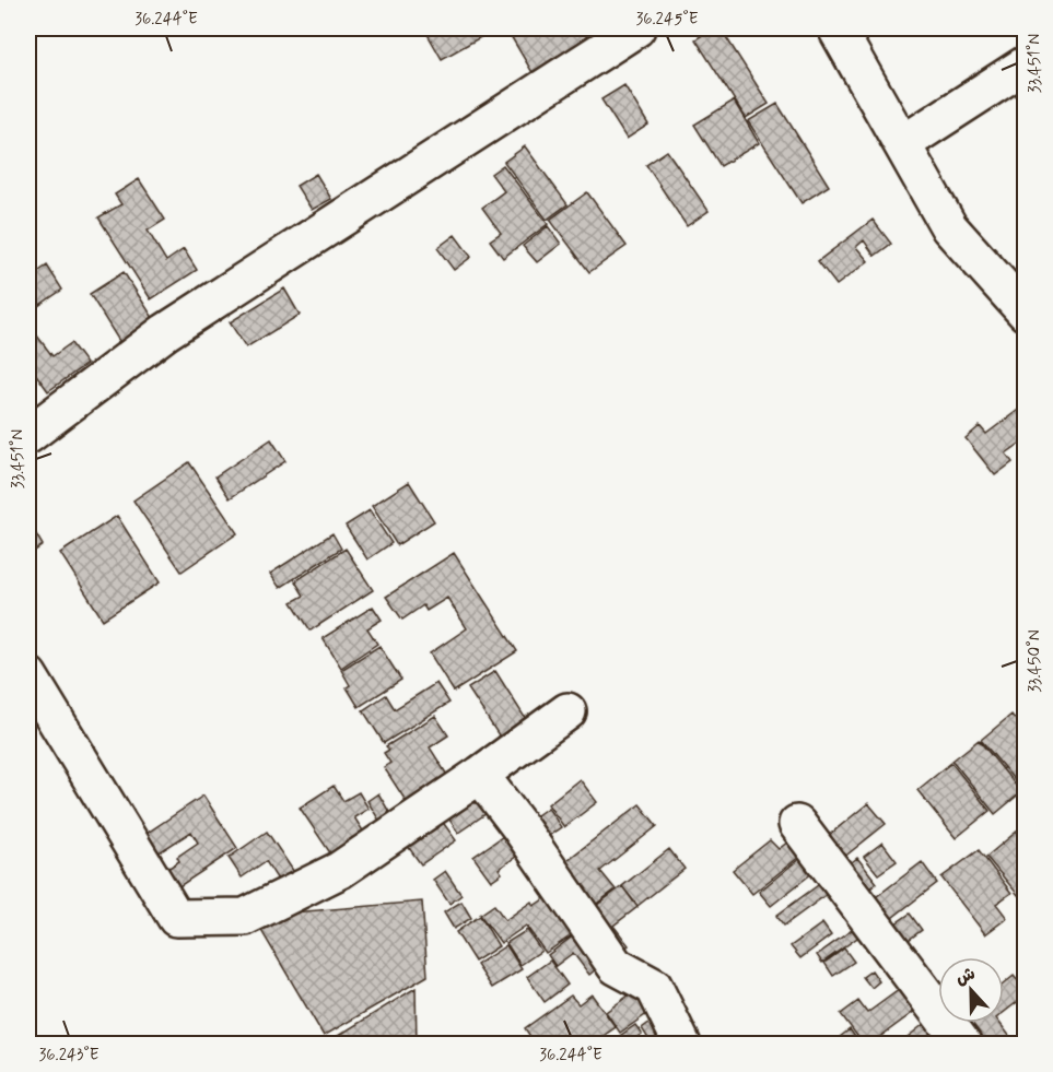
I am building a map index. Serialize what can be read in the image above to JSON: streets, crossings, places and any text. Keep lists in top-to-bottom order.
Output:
{
  "north": "top",
  "coordinates": [
    "36.244°E",
    "36.245°E",
    "33.451°N",
    "33.450°N",
    "36.243°E"
  ]
}
